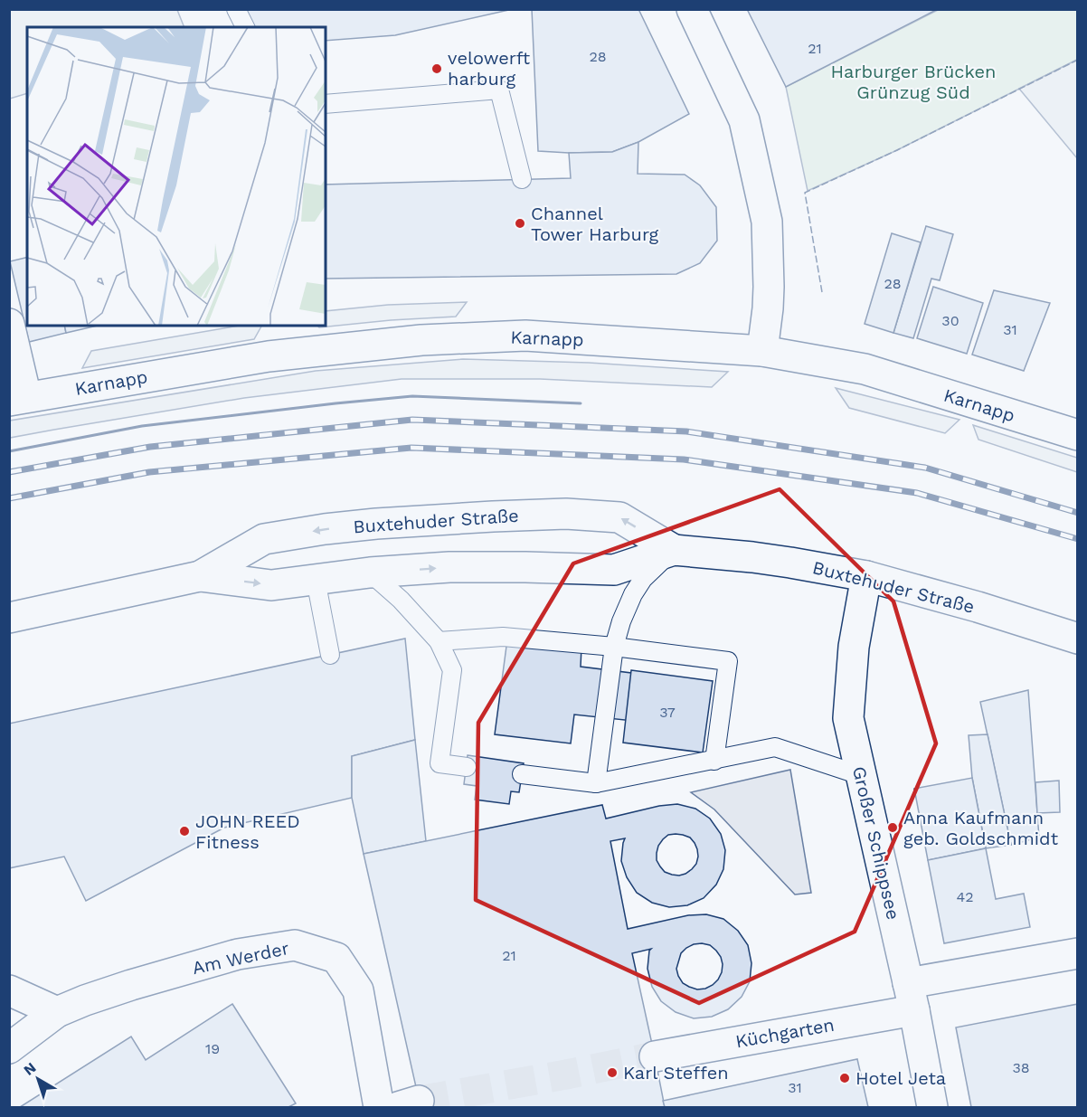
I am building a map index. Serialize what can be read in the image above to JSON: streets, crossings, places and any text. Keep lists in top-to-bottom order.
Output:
{
  "streets": {
    "street": [
      "Karnapp",
      "Buxtehuder Straße",
      "Großer Schippsee",
      "Am Werder",
      "Küchgarten"
    ]
  },
  "crossings": [
    ["Buxtehuder Straße", "Großer Schippsee"],
    ["Großer Schippsee", "Küchgarten"]
  ],
  "parks": ["Harburger Brücken Grünzug Süd"],
  "places": [
    "velowerft harburg",
    "Channel Tower Harburg",
    "Anna Kaufmann geb. Goldschmidt",
    "JOHN REED Fitness",
    "Karl Steffen",
    "Hotel Jeta"
  ],
  "house_numbers": [
    "21",
    "28",
    "28",
    "30",
    "31",
    "37",
    "42",
    "21",
    "19",
    "38",
    "31"
  ],
  "north": "top left"
}
